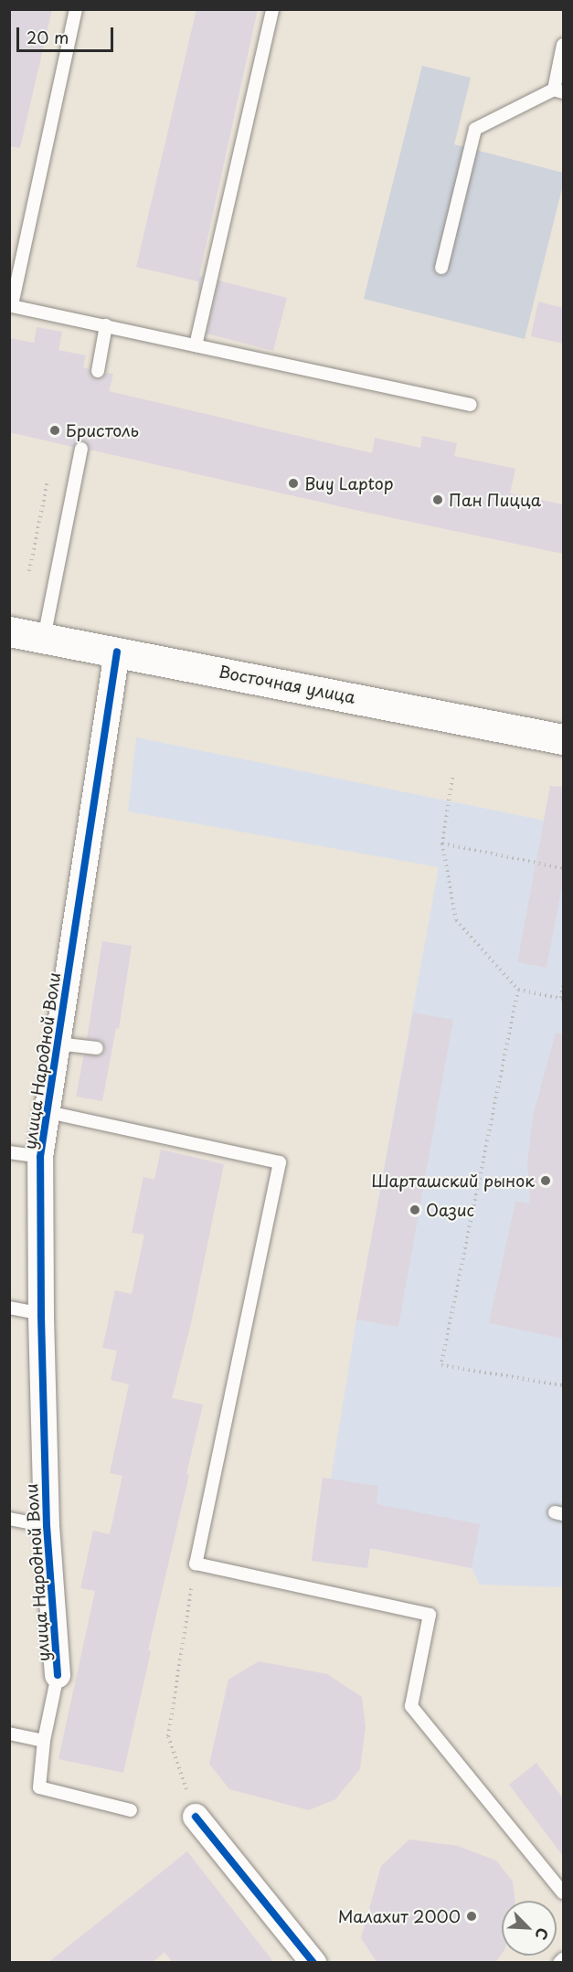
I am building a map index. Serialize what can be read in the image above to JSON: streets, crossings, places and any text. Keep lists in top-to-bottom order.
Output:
{
  "streets": {
    "main road": ["Восточная улица"],
    "street": ["улица Народной Воли"]
  },
  "crossings": [
    ["Восточная улица", "улица Народной Воли"]
  ],
  "places": [
    "Бристоль",
    "Buy Laptop",
    "Пан Пицца",
    "Шарташский рынок",
    "Оазис",
    "Малахит 2000"
  ],
  "scale_bar": "20 m",
  "north": "bottom right"
}
